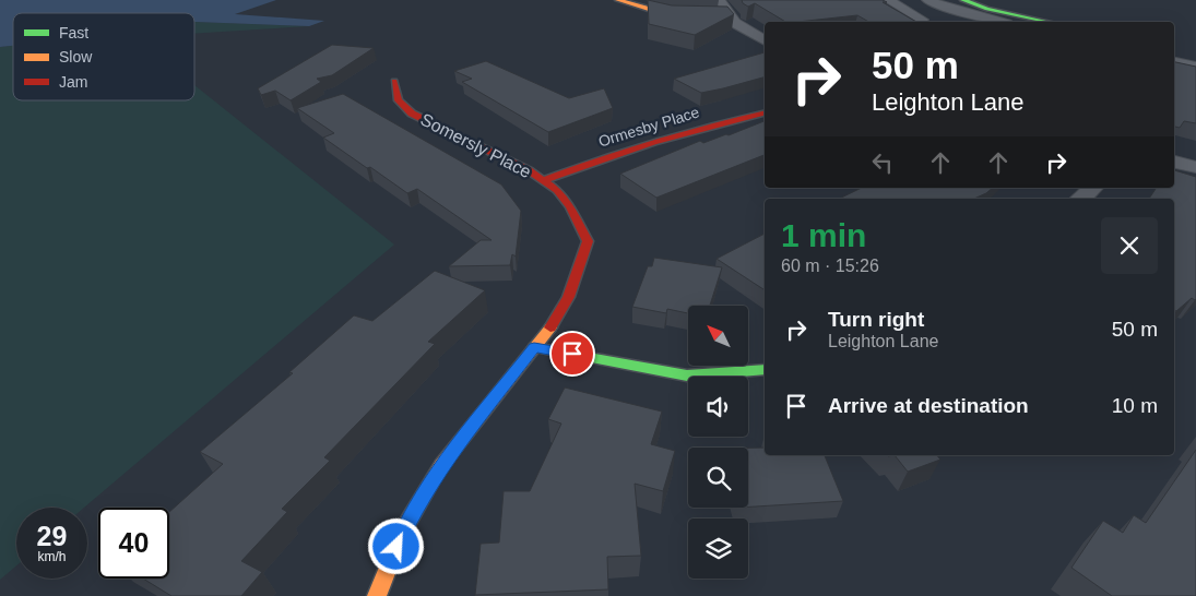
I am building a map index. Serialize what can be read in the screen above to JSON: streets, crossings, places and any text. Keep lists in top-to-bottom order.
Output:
{
  "streets": {
    "street": ["Ormesby Place", "Somersly Place"]
  },
  "crossings": [
    ["Ormesby Place", "Somersly Place"]
  ],
  "legend": ["Fast", "Slow", "Jam"],
  "north": "top left",
  "page": {
    "turn": ["50 m", "Leighton Lane"],
    "heading": ["1 min", "60 m · 15:26"],
    "list": [
      {
        "name": "Turn right",
        "note": "Leighton Lane",
        "value": "50 m"
      },
      {
        "name": "Arrive at destination",
        "value": "10 m"
      }
    ],
    "speed": "29 km/h",
    "limit": "40"
  }
}
